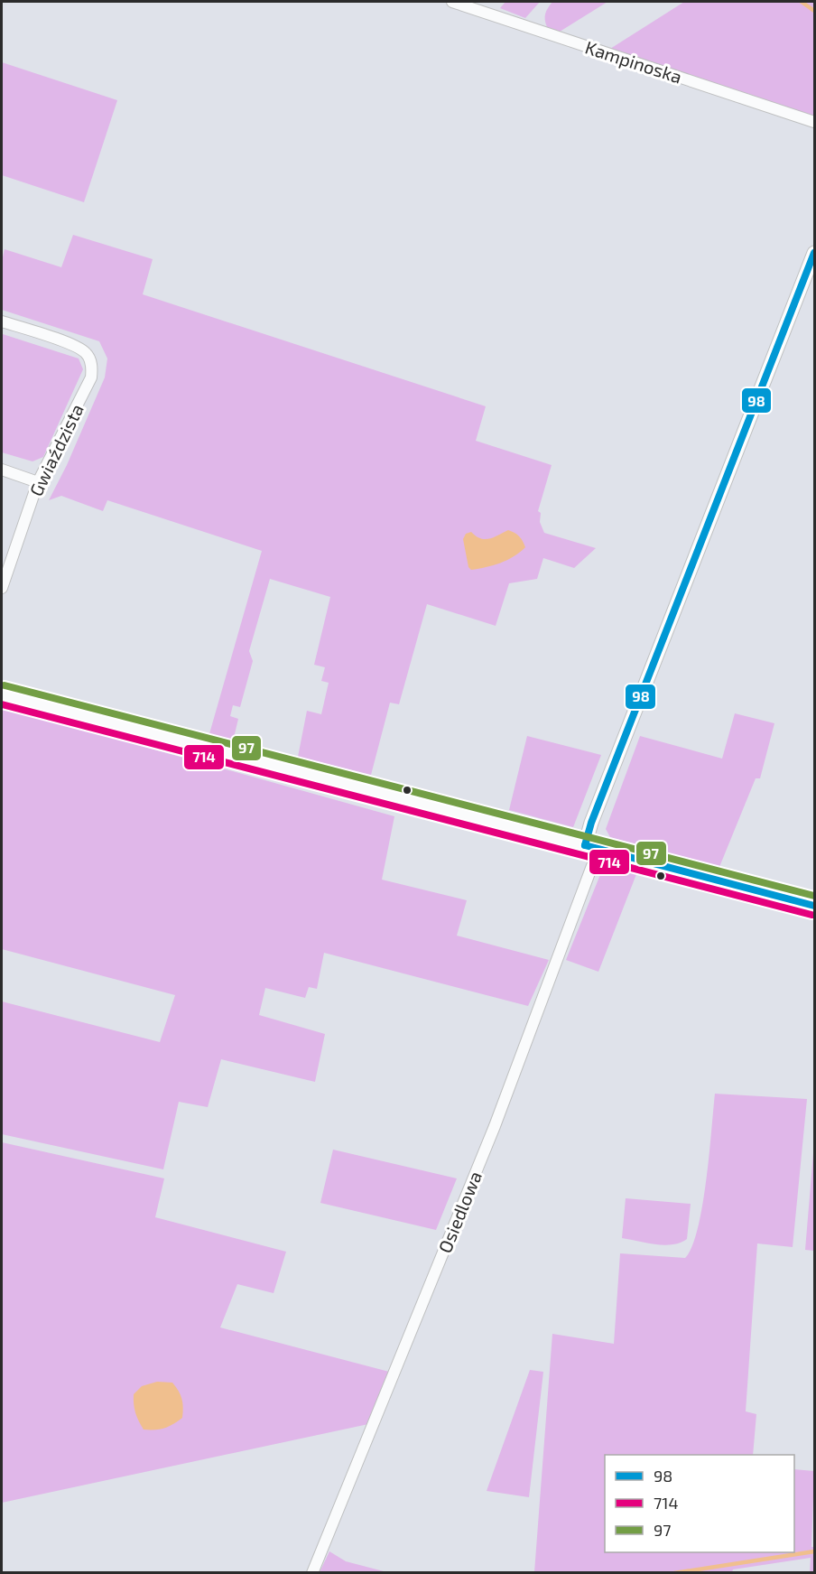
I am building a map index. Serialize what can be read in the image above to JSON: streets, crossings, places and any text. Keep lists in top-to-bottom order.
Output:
{
  "streets": {
    "street": ["Kampinoska", "Gwiaździsta", "Osiedlowa"]
  },
  "lines": ["transit line 98", "transit line 97", "transit line 714"],
  "legend": ["98", "714", "97"]
}
